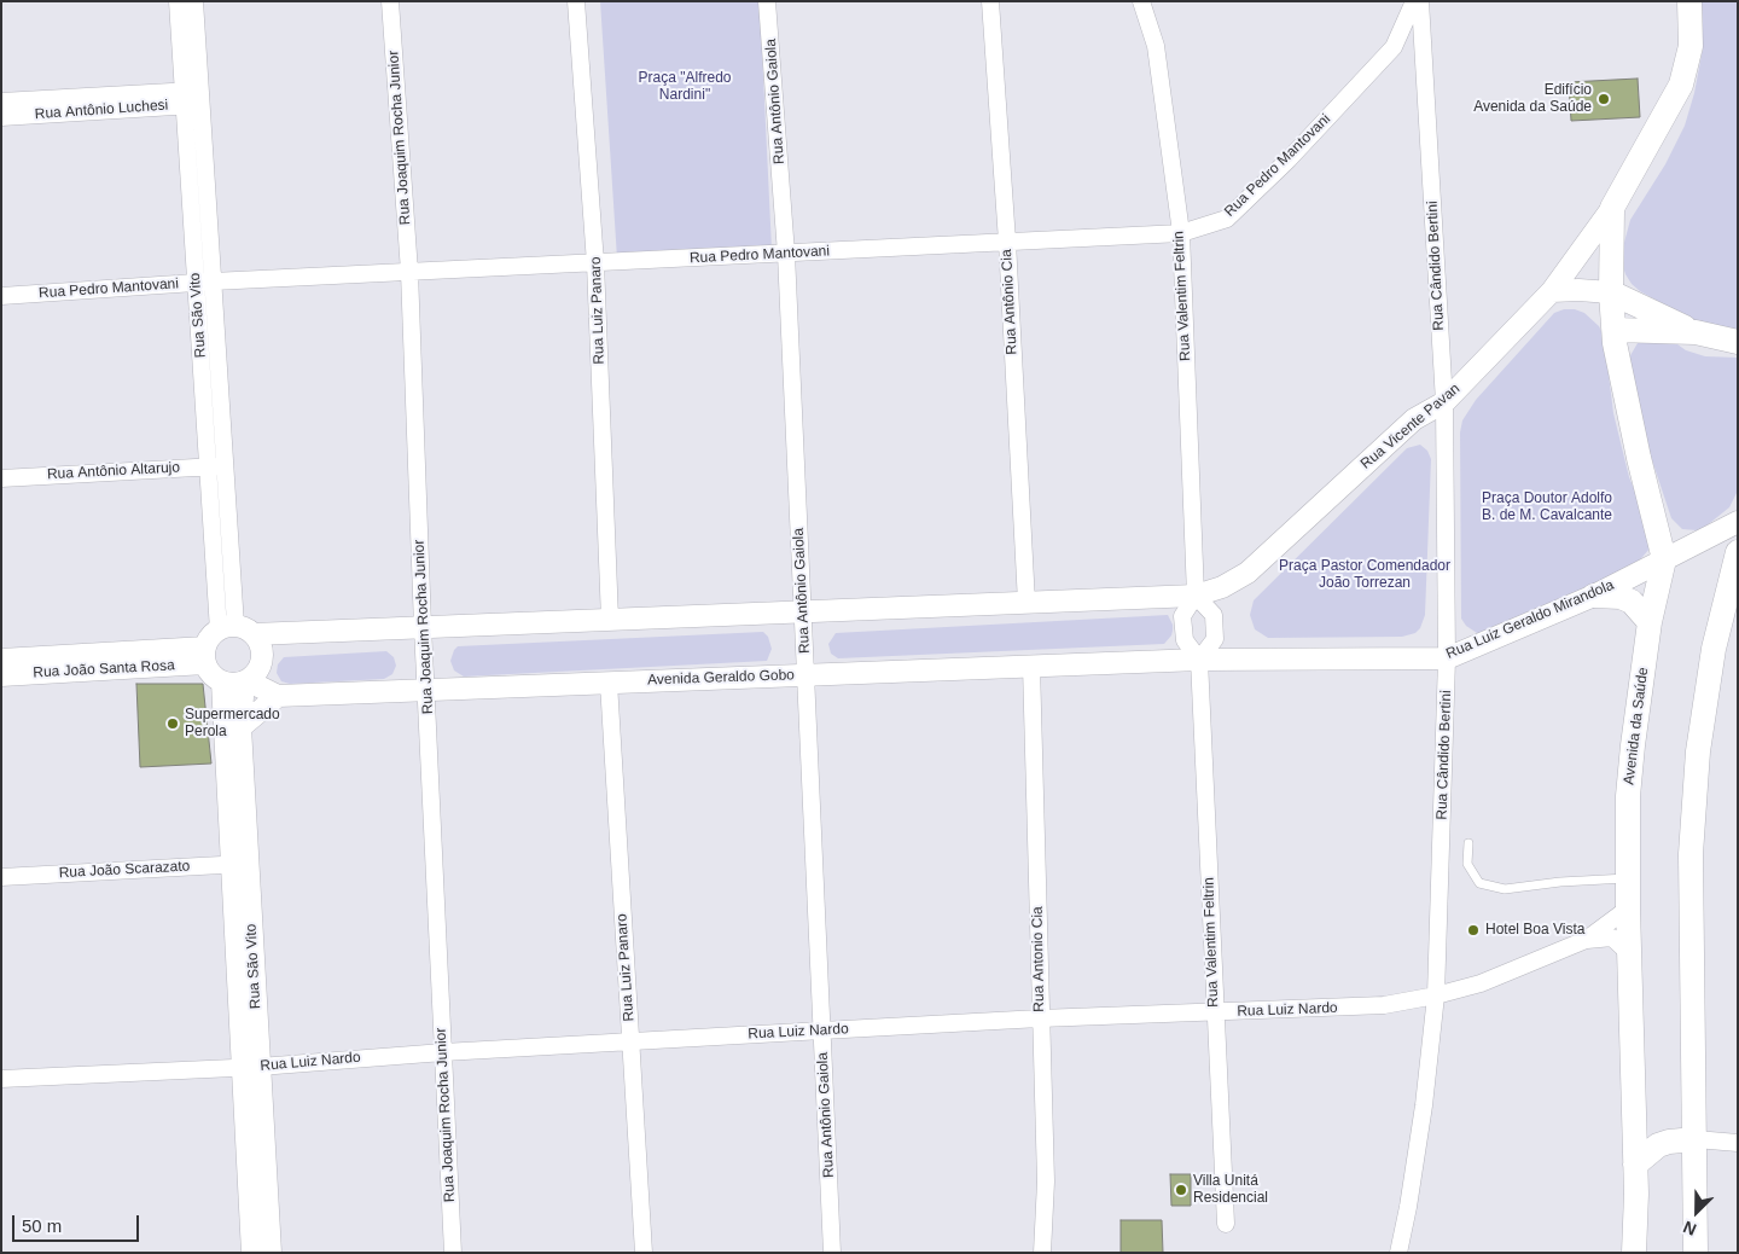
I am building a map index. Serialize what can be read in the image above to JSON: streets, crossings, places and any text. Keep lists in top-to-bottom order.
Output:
{
  "streets": {
    "main road": ["Avenida da Saúde"],
    "street": [
      "Rua Antônio Gaiola",
      "Rua Antônio Luchesi",
      "Rua Joaquim Rocha Junior",
      "Rua Pedro Mantovani",
      "Rua Cândido Bertini",
      "Rua Valentim Feltrin",
      "Rua Antônio Cia",
      "Rua Luiz Panaro",
      "Rua São Vito",
      "Rua Vicente Pavan",
      "Rua Antônio Altarujo",
      "Rua Luiz Geraldo Mirandola",
      "Rua João Santa Rosa",
      "Avenida Geraldo Gobo",
      "Rua João Scarazato",
      "Rua Antonio Cia",
      "Rua Luiz Nardo"
    ]
  },
  "crossings": [
    ["Rua Antônio Gaiola", "Rua Pedro Mantovani"],
    ["Rua Antônio Gaiola", "Avenida Geraldo Gobo"],
    ["Rua Antônio Gaiola", "Rua Luiz Nardo"],
    ["Rua Antônio Luchesi", "Rua São Vito"],
    ["Rua Joaquim Rocha Junior", "Rua Pedro Mantovani"],
    ["Rua Joaquim Rocha Junior", "Avenida Geraldo Gobo"],
    ["Rua Joaquim Rocha Junior", "Rua Luiz Nardo"],
    ["Rua Pedro Mantovani", "Rua Valentim Feltrin"],
    ["Rua Pedro Mantovani", "Rua Antônio Cia"],
    ["Rua Pedro Mantovani", "Rua Luiz Panaro"],
    ["Rua Pedro Mantovani", "Rua São Vito"],
    ["Rua Cândido Bertini", "Rua Vicente Pavan"],
    ["Rua Cândido Bertini", "Rua Luiz Geraldo Mirandola"],
    ["Rua Cândido Bertini", "Rua Luiz Nardo"],
    ["Rua Valentim Feltrin", "Rua Vicente Pavan"],
    ["Rua Valentim Feltrin", "Rua Luiz Geraldo Mirandola"],
    ["Rua Valentim Feltrin", "Avenida Geraldo Gobo"],
    ["Rua Valentim Feltrin", "Rua Luiz Nardo"],
    ["Rua Luiz Panaro", "Avenida Geraldo Gobo"],
    ["Rua Luiz Panaro", "Rua Luiz Nardo"],
    ["Rua São Vito", "Rua Antônio Altarujo"],
    ["Rua São Vito", "Rua João Santa Rosa"],
    ["Rua São Vito", "Avenida Geraldo Gobo"],
    ["Rua São Vito", "Rua João Scarazato"],
    ["Rua São Vito", "Rua Luiz Nardo"],
    ["Rua Vicente Pavan", "Avenida da Saúde"],
    ["Rua Luiz Geraldo Mirandola", "Avenida Geraldo Gobo"],
    ["Rua Luiz Geraldo Mirandola", "Avenida da Saúde"],
    ["Rua João Santa Rosa", "Avenida Geraldo Gobo"],
    ["Avenida Geraldo Gobo", "Rua Antonio Cia"],
    ["Avenida da Saúde", "Rua Luiz Nardo"],
    ["Rua Antonio Cia", "Rua Luiz Nardo"]
  ],
  "parks": ["Praça \"Alfredo Nardini\"", "Praça Doutor Adolfo B. de M. Cavalcante", "Praça Pastor Comendador João Torrezan"],
  "places": [
    "Edifício Avenida da Saúde",
    "Supermercado Perola",
    "Hotel Boa Vista",
    "Villa Unitá Residencial"
  ],
  "scale_bar": "50 m",
  "north": "bottom left"
}
